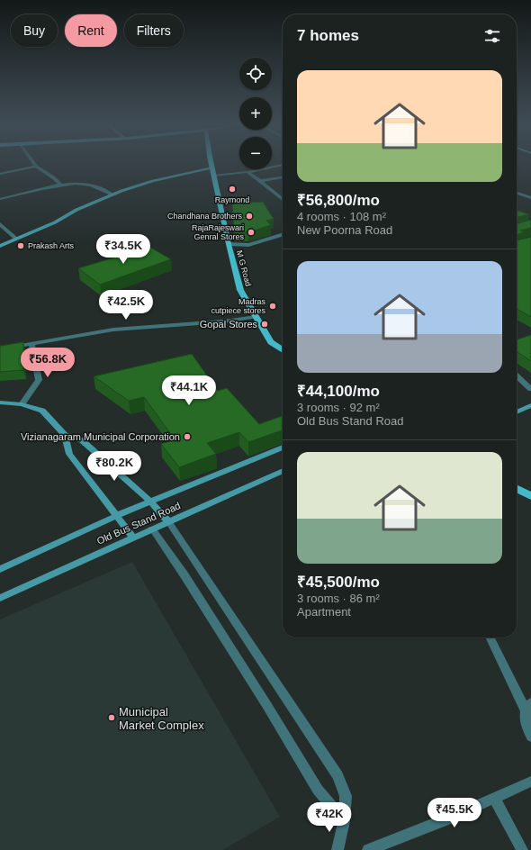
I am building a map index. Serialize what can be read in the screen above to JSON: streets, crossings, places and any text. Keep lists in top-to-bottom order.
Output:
{
  "streets": {
    "main road": ["M G Road"],
    "street": ["Old Bus Stand Road"]
  },
  "places": [
    "Raymond",
    "Chandhana Brothers",
    "RajaRajeswari Genral Stores",
    "Prakash Arts",
    "Madras cutpiece stores",
    "Gopal Stores",
    "Vizianagaram Municipal Corporation",
    "Municipal Market Complex"
  ],
  "page": {
    "chip": ["Buy", "Rent", "Filters"],
    "heading": "7 homes",
    "map_buttons": ["+", "−"],
    "list": [
      {
        "name": "₹56,800/mo",
        "note": "4 rooms · 108 m² · New Poorna Road"
      },
      {
        "name": "₹44,100/mo",
        "note": "3 rooms · 92 m² · Old Bus Stand Road"
      },
      {
        "name": "₹45,500/mo",
        "note": "3 rooms · 86 m² · Apartment"
      }
    ],
    "price": [
      "₹34.5K",
      "₹42.5K",
      "₹56.8K",
      "₹44.1K",
      "₹80.2K",
      "₹45.5K",
      "₹42K"
    ]
  }
}
